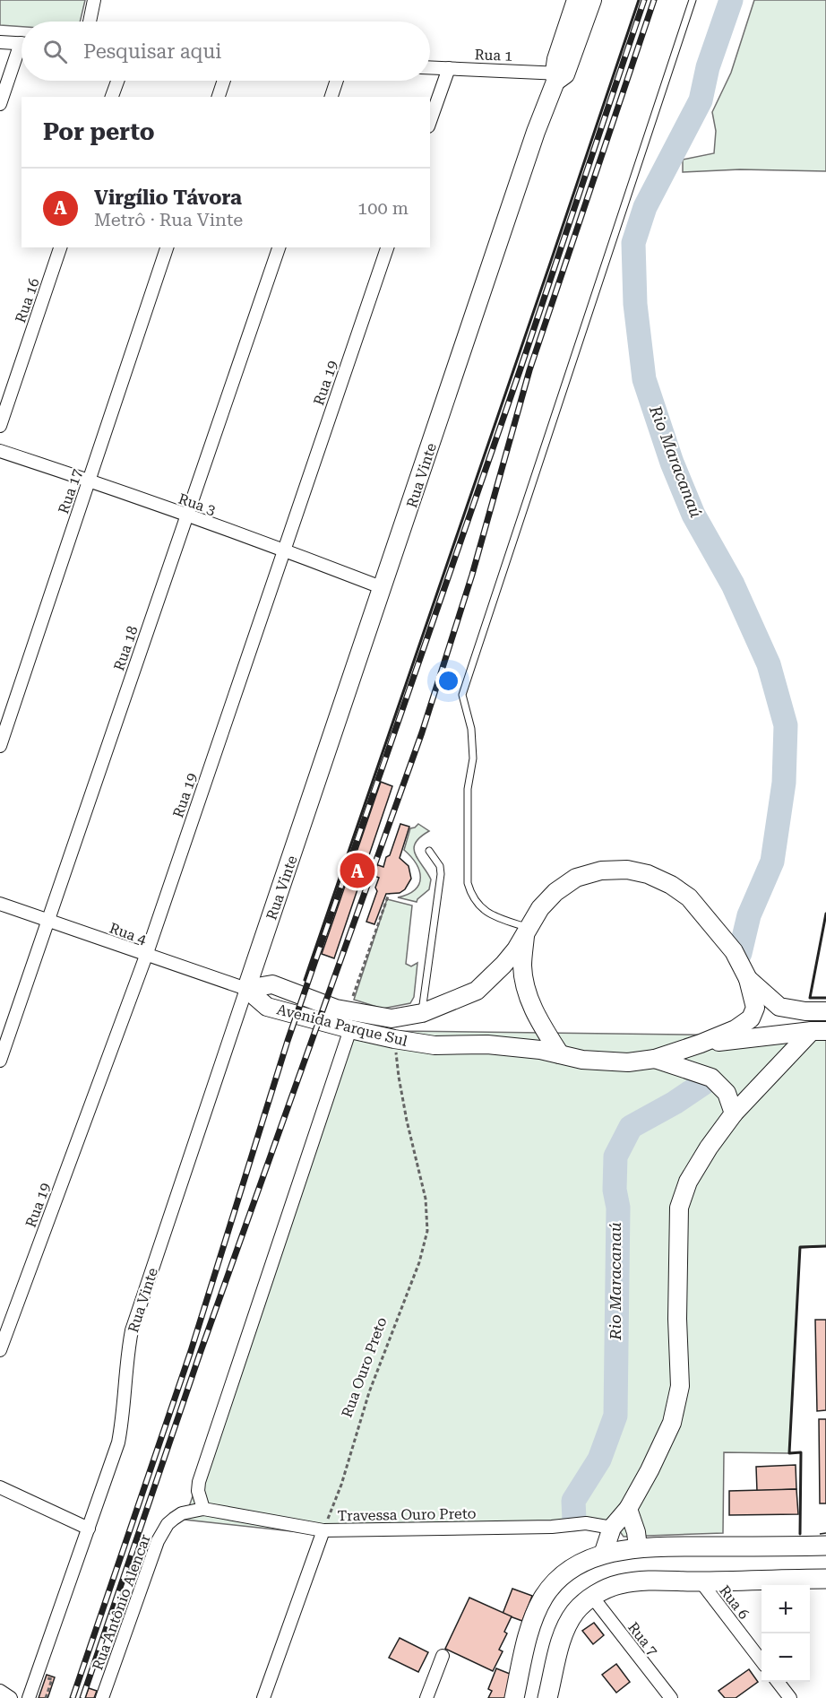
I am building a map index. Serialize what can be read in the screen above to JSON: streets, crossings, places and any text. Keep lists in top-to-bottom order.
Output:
{
  "streets": {
    "street": [
      "Rua 1",
      "Rua 16",
      "Rua 19",
      "Rua Vinte",
      "Rua 17",
      "Rua 3",
      "Rua 18",
      "Rua 4",
      "Avenida Parque Sul",
      "Travessa Ouro Preto",
      "Rua Antônio Alencar",
      "Rua 6",
      "Rua 7"
    ],
    "path": ["Rua Ouro Preto"]
  },
  "crossings": [
    ["Rua 1", "Rua Vinte"],
    ["Rua 19", "Rua 3"],
    ["Rua 19", "Rua 4"],
    ["Rua Vinte", "Rua 3"],
    ["Rua Vinte", "Rua 4"],
    ["Rua Vinte", "Avenida Parque Sul"],
    ["Rua 17", "Rua 3"],
    ["Rua 3", "Rua 18"],
    ["Rua 18", "Rua 4"],
    ["Rua 4", "Avenida Parque Sul"],
    ["Avenida Parque Sul", "Rua Ouro Preto"],
    ["Rua Ouro Preto", "Travessa Ouro Preto"],
    ["Travessa Ouro Preto", "Rua Antônio Alencar"]
  ],
  "water": ["Rio Maracanaú"],
  "page": {
    "search": "Pesquisar aqui",
    "heading": "Por perto",
    "list": [
      {
        "mark": "A",
        "name": "Virgílio Távora",
        "note": "Metrô · Rua Vinte",
        "value": "100 m"
      }
    ],
    "pins": "A",
    "map_buttons": ["+", "−"]
  }
}
